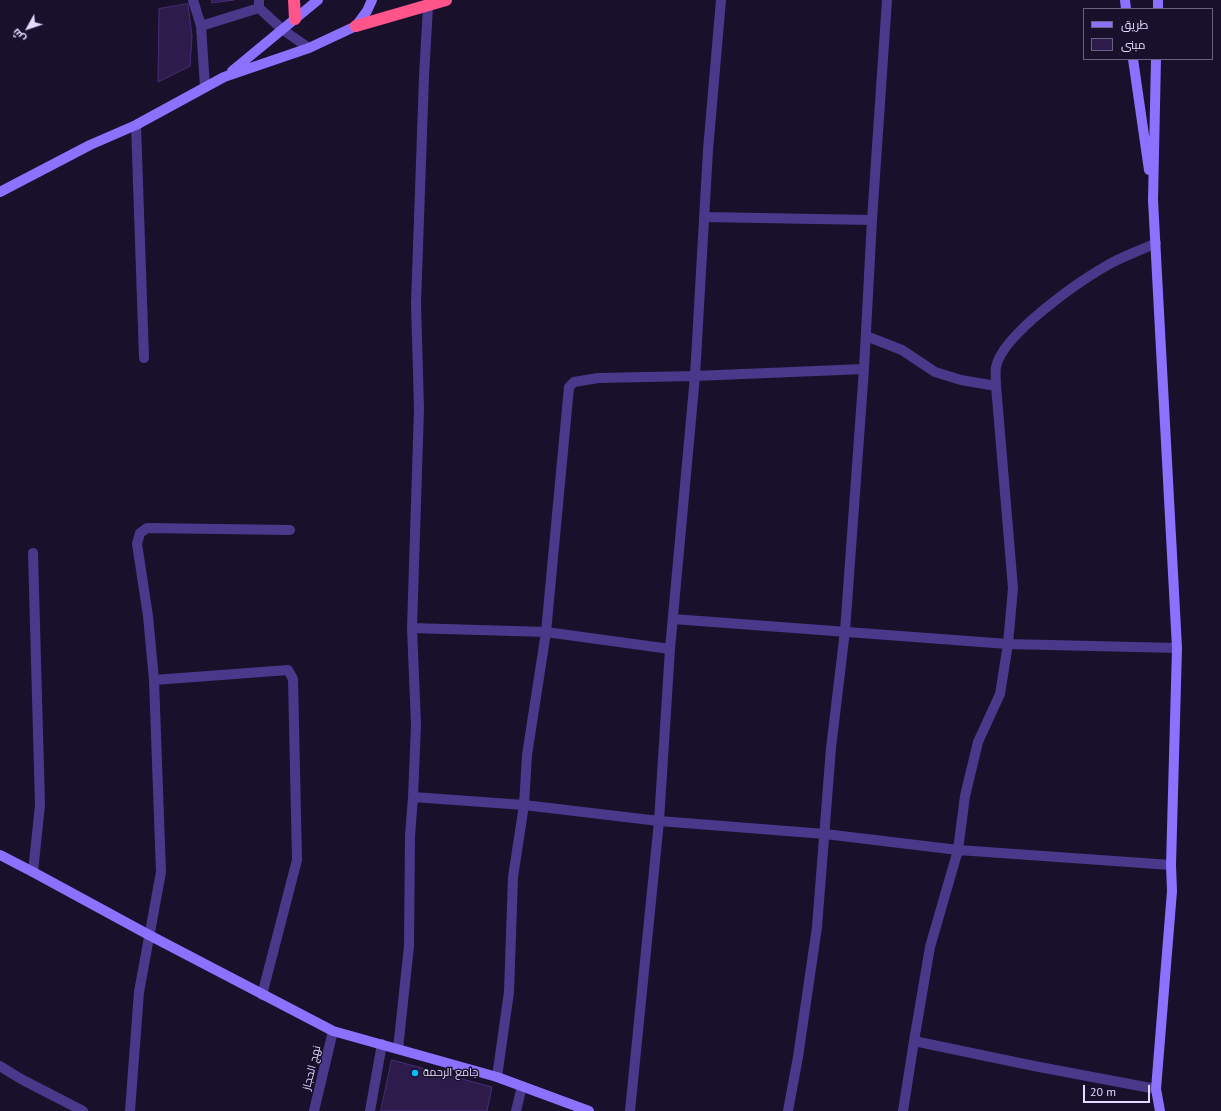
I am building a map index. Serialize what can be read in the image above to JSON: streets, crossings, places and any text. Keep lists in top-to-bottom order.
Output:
{
  "streets": {
    "street": ["نهج الحجاز"]
  },
  "places": ["جامع الرحمة"],
  "legend": ["طريق", "مبنى"],
  "scale_bar": "20 m",
  "north": "bottom left"
}
